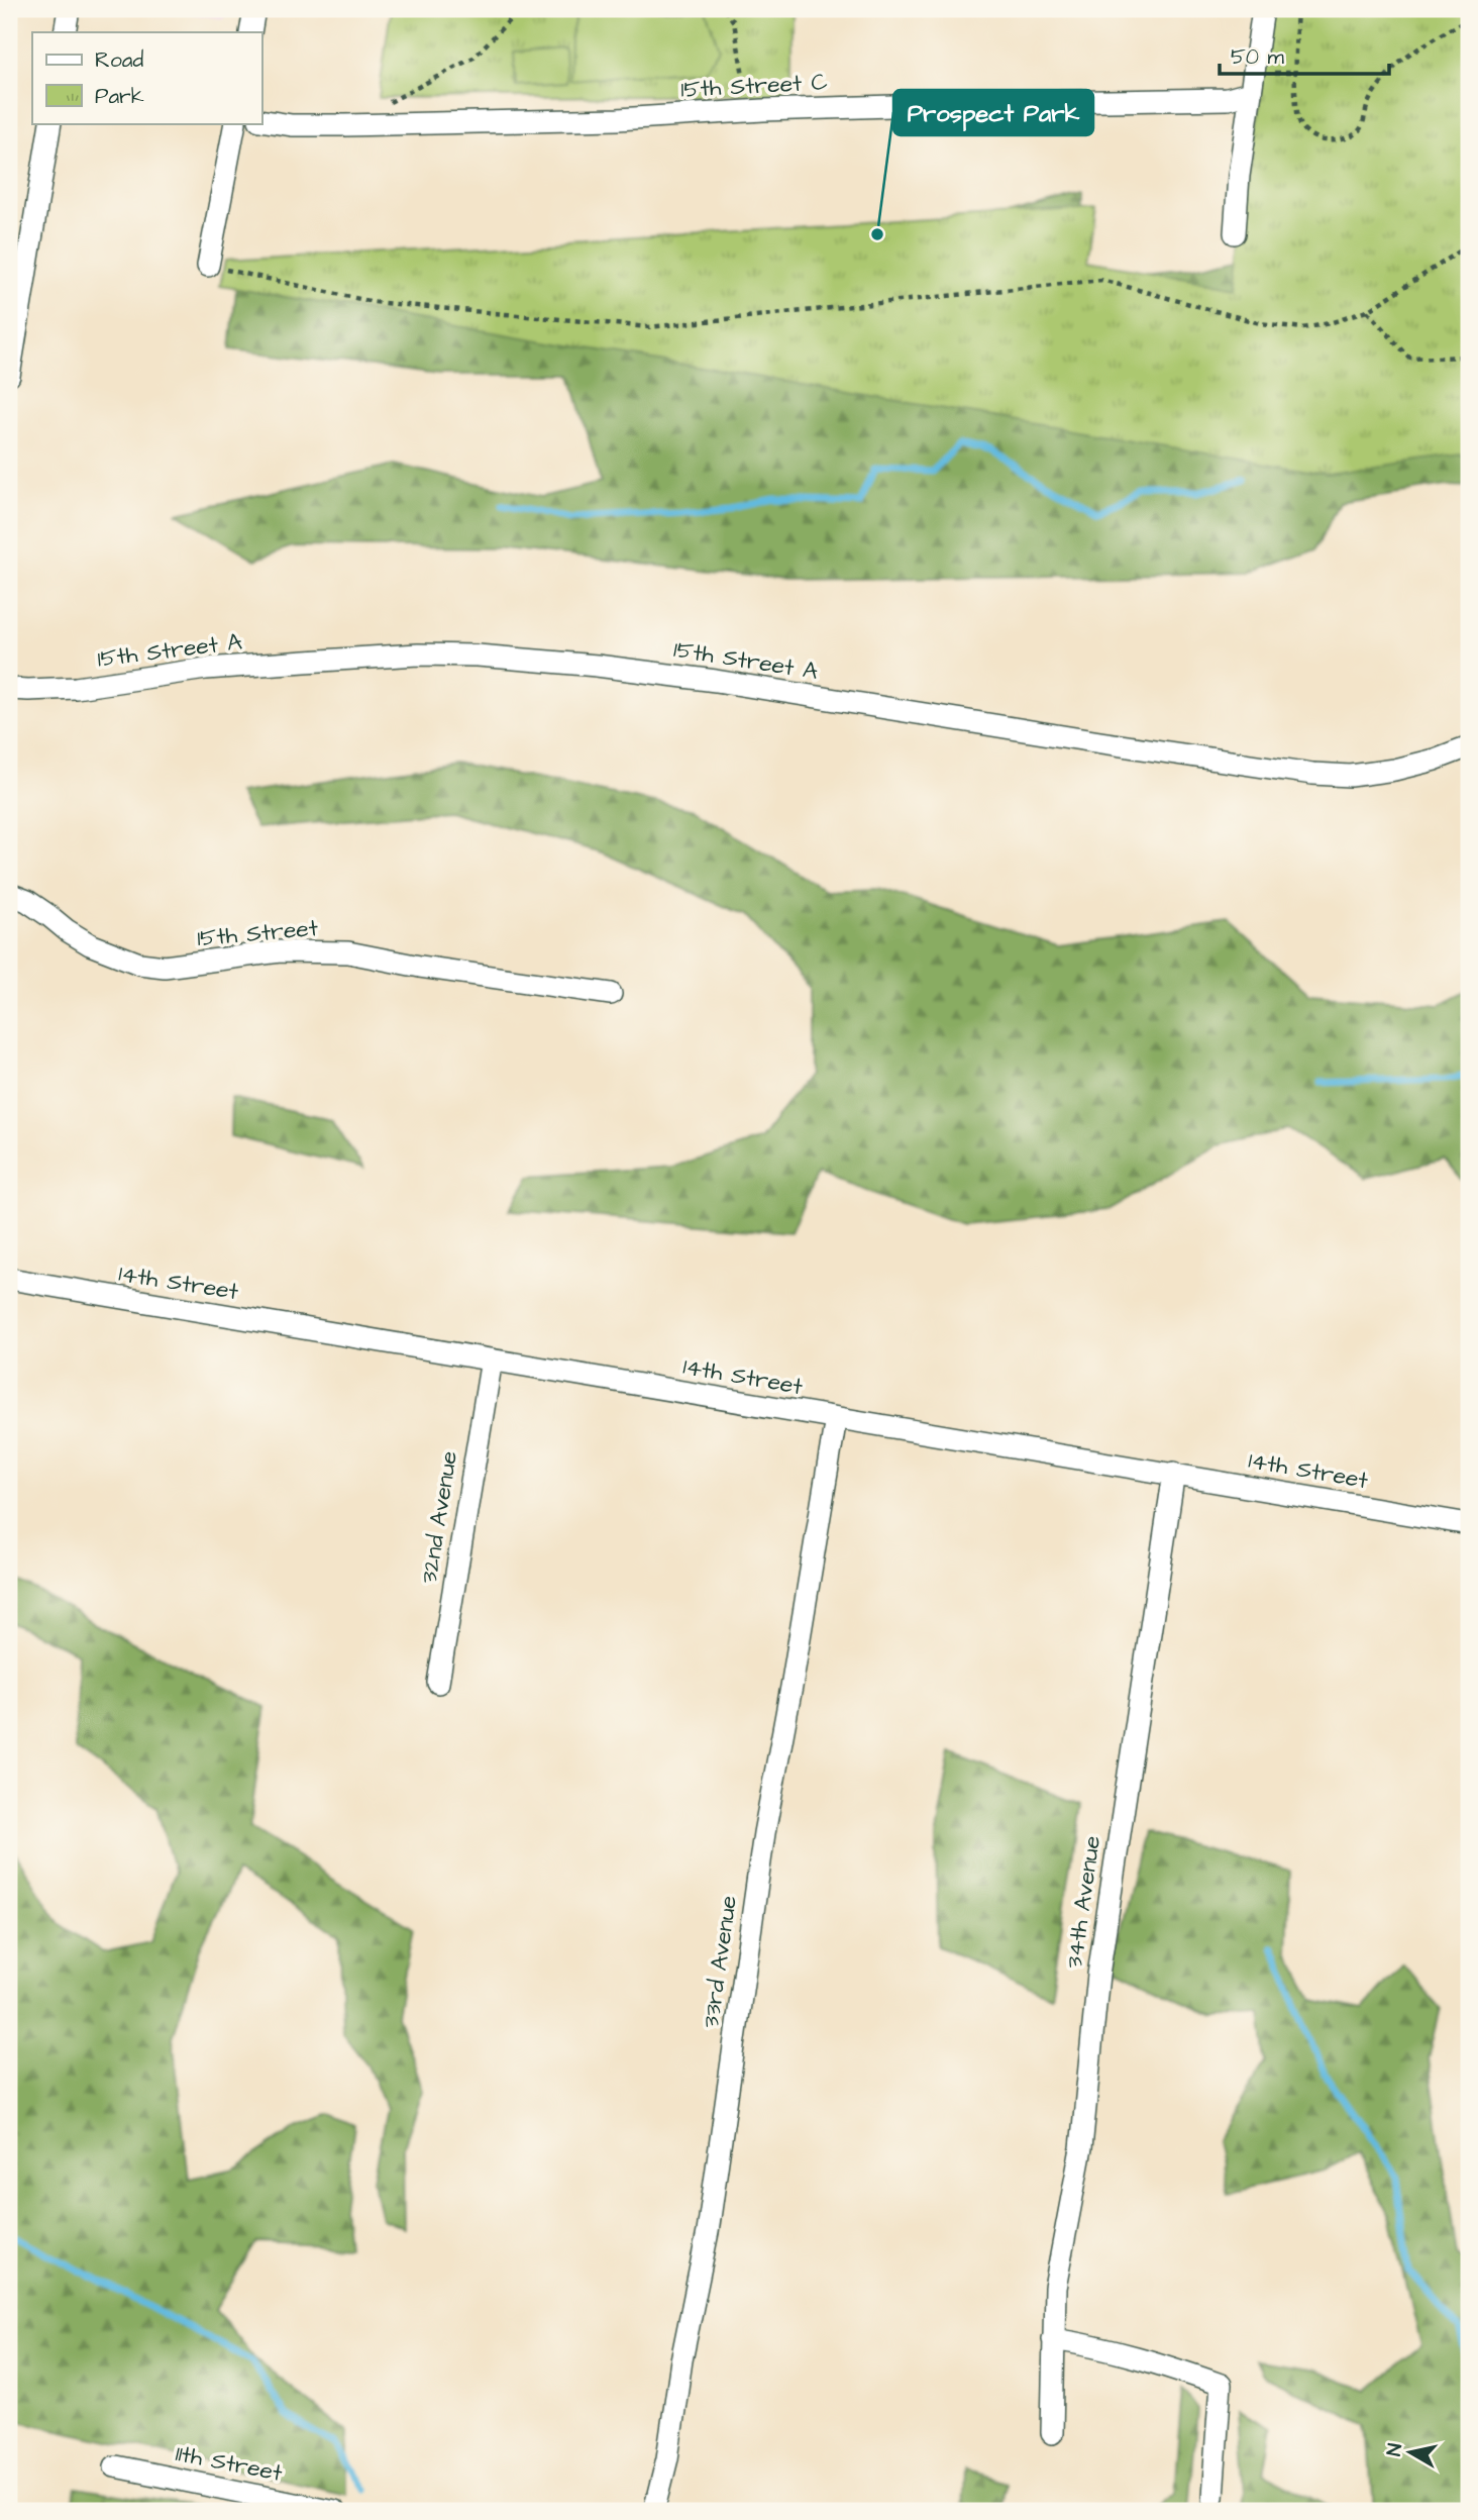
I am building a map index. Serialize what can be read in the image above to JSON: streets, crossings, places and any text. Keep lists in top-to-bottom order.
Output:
{
  "streets": {
    "street": [
      "15th Street C",
      "15th Street A",
      "15th Street",
      "14th Street",
      "32nd Avenue",
      "34th Avenue",
      "33rd Avenue",
      "11th Street"
    ]
  },
  "crossings": [
    ["14th Street", "32nd Avenue"],
    ["14th Street", "34th Avenue"],
    ["14th Street", "33rd Avenue"]
  ],
  "places": ["Prospect Park"],
  "legend": ["Road", "Park"],
  "scale_bar": "50 m",
  "north": "left"
}
